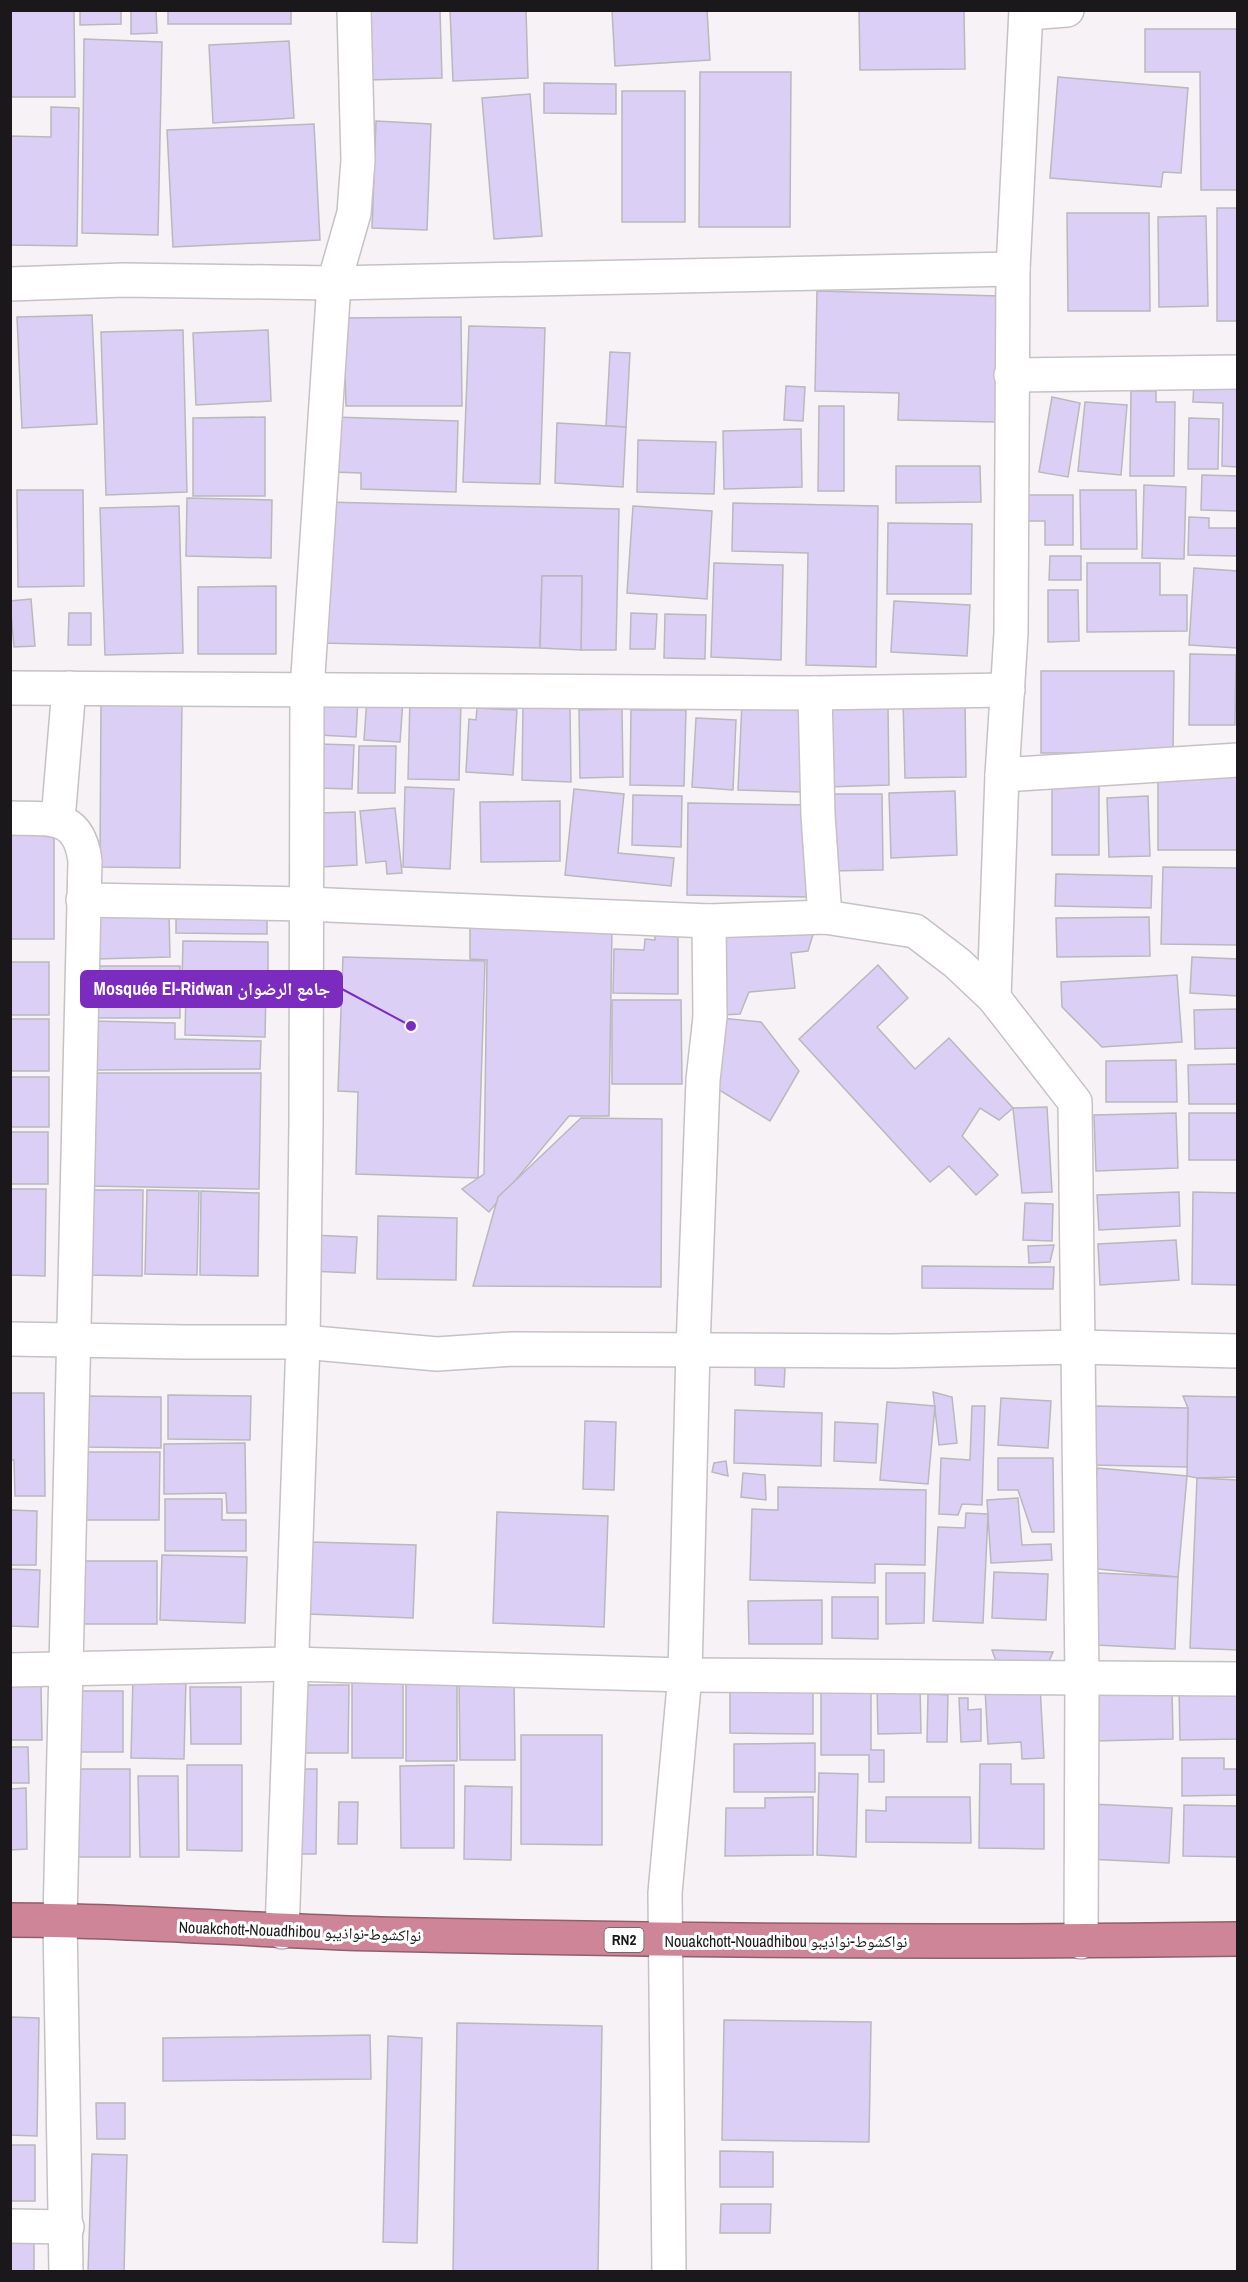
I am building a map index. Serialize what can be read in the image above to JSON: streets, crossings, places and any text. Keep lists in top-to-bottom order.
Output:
{
  "streets": {
    "highway": ["Nouakchott-Nouadhibou نواكشوط-نواذيبو", "RN2"]
  },
  "places": ["Mosquée El-Ridwan جامع الرضوان"]
}
